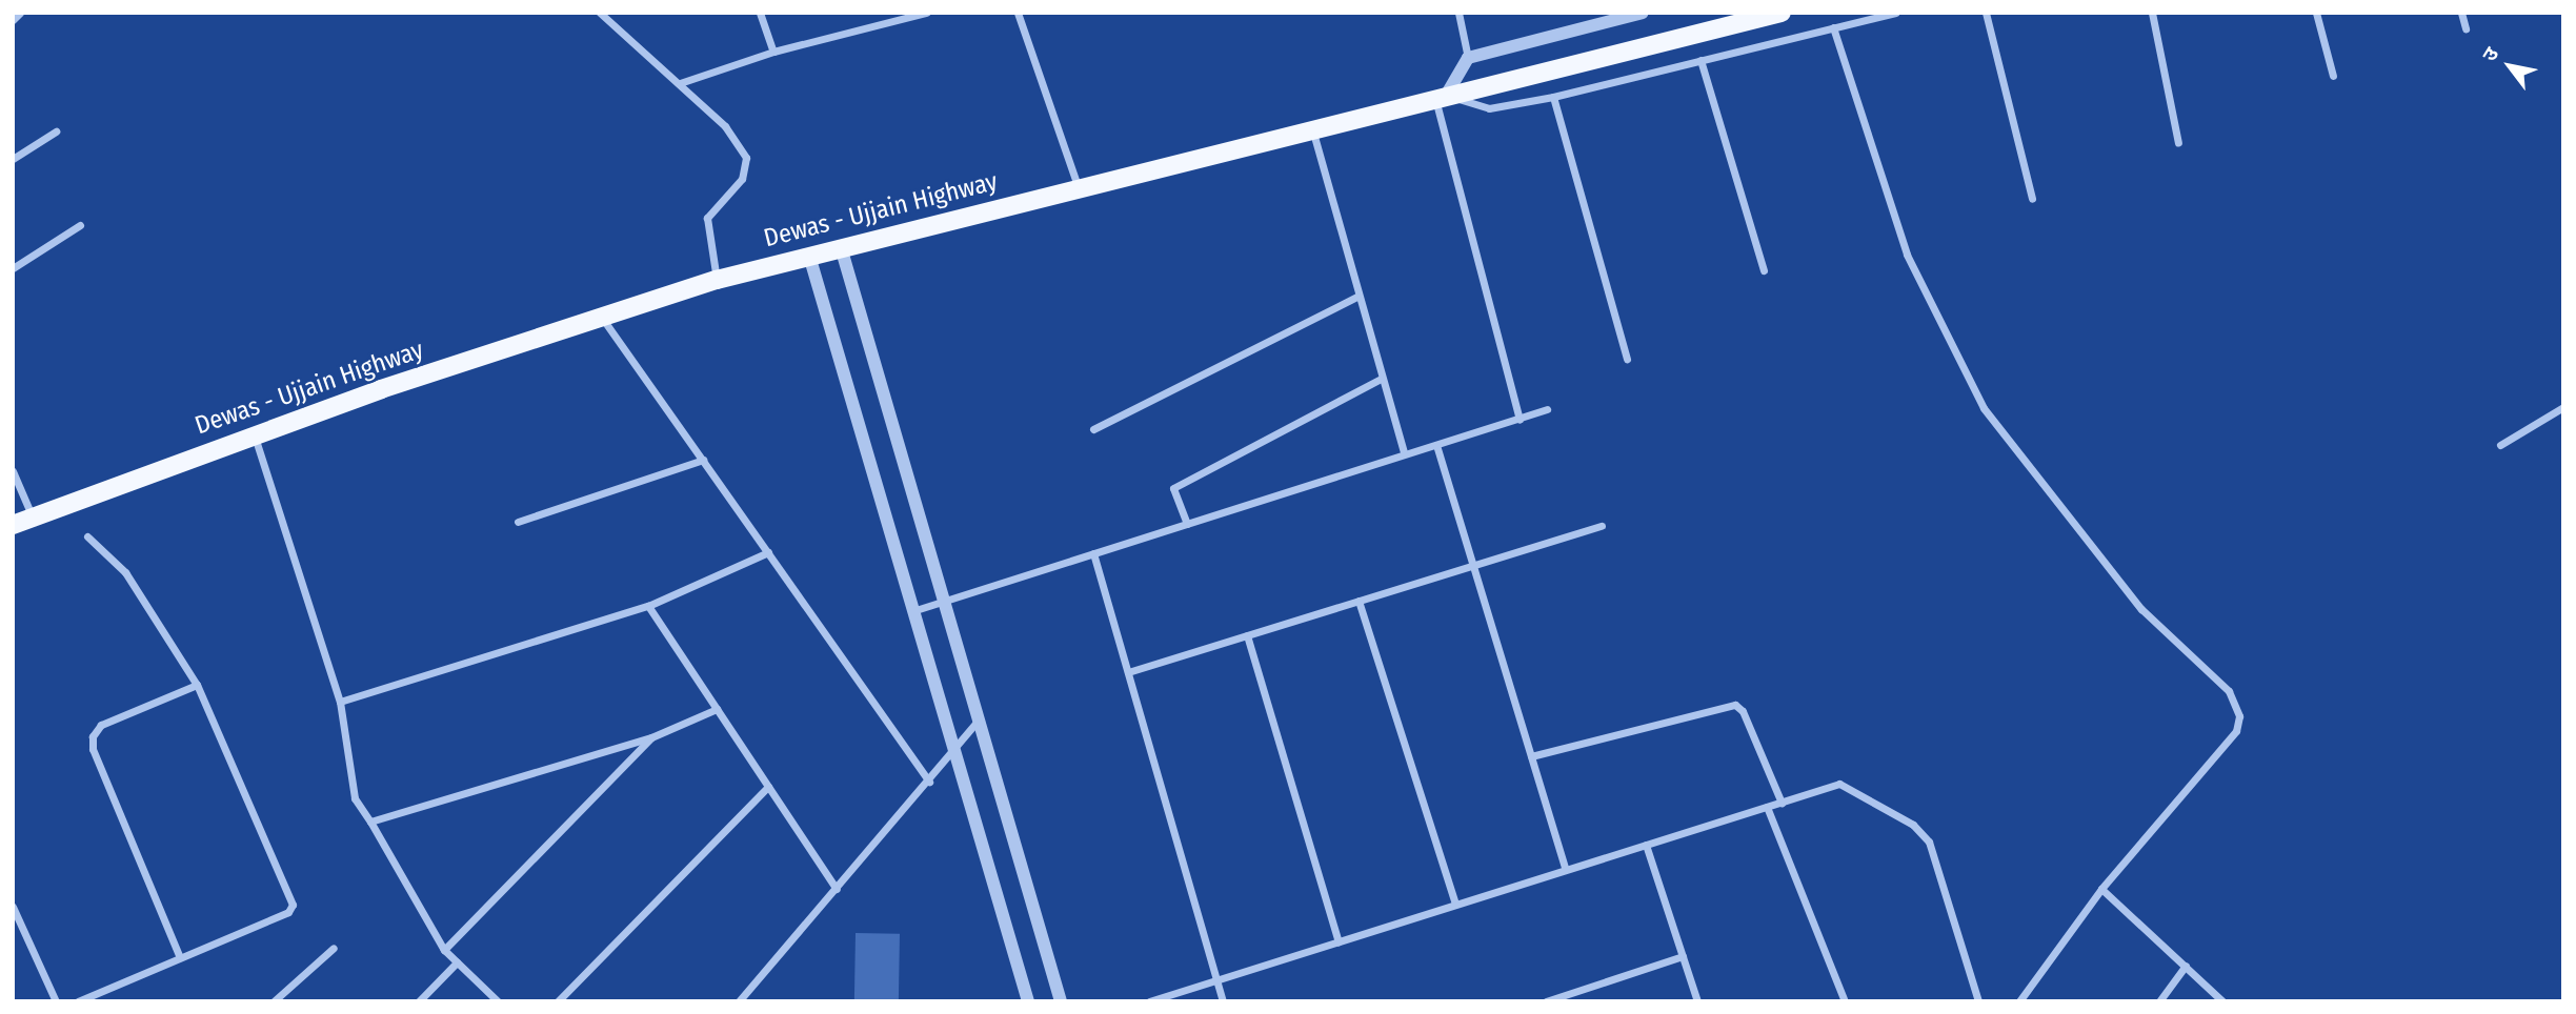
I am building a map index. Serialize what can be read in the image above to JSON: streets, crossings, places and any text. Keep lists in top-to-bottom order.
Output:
{
  "streets": {
    "main road": ["Dewas - Ujjain Highway"]
  },
  "north": "top left"
}
